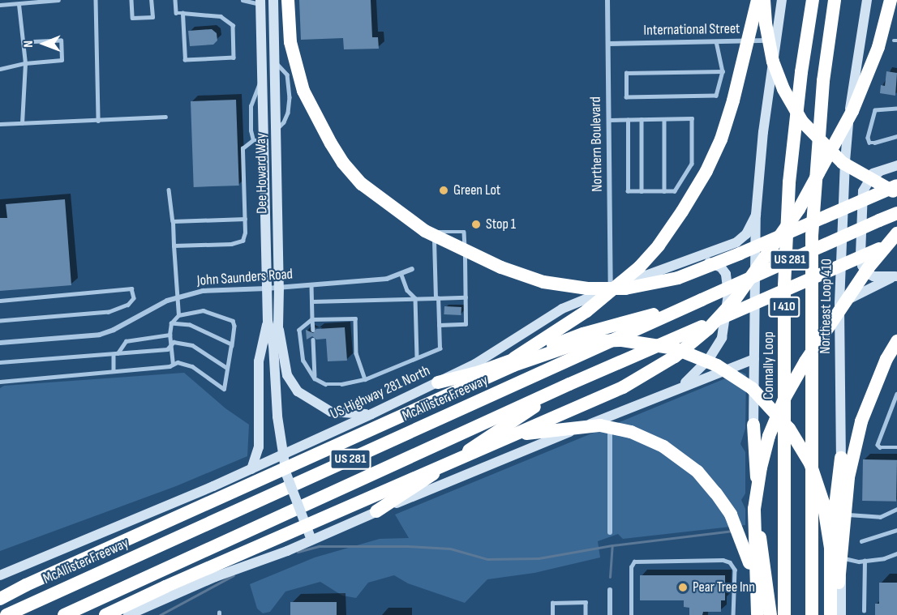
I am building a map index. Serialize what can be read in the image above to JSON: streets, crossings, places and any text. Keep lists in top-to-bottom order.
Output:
{
  "streets": {
    "highway": [
      "US 281",
      "I 410",
      "Connally Loop",
      "McAllister Freeway"
    ],
    "main road": ["Dee Howard Way", "Northeast Loop 410", "US Highway 281 North"],
    "street": ["International Street", "Northern Boulevard", "John Saunders Road"]
  },
  "crossings": [
    ["International Street", "Northern Boulevard"],
    ["Northern Boulevard", "US Highway 281 North"],
    ["Dee Howard Way", "John Saunders Road"]
  ],
  "places": ["Green Lot", "Stop 1", "Pear Tree Inn"],
  "north": "left"
}
